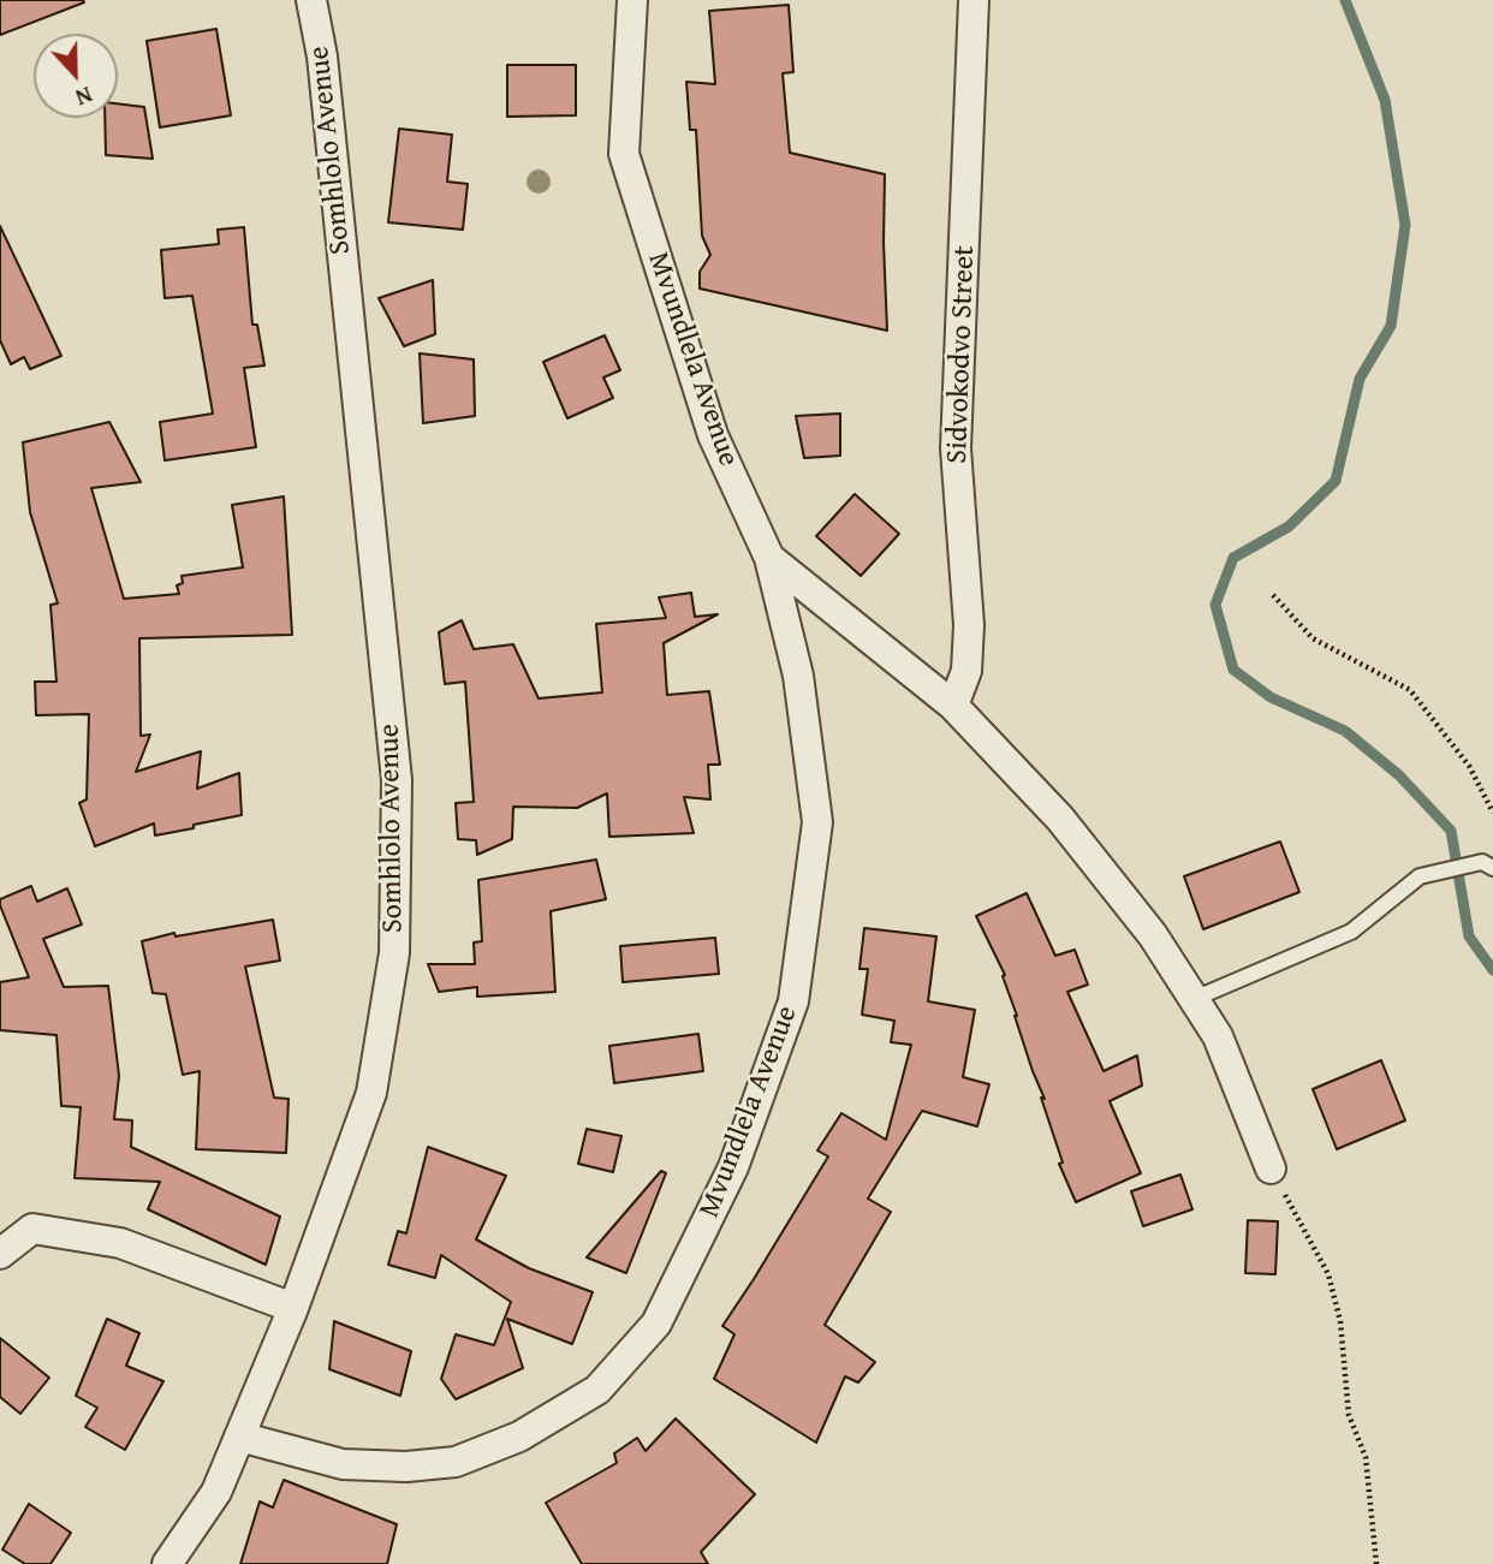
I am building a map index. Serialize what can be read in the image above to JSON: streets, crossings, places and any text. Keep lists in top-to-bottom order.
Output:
{
  "streets": {
    "street": ["Somhlolo Avenue", "Sidvokodvo Street", "Mvundlela Avenue"]
  },
  "crossings": [
    ["Somhlolo Avenue", "Mvundlela Avenue"]
  ],
  "north": "bottom"
}
